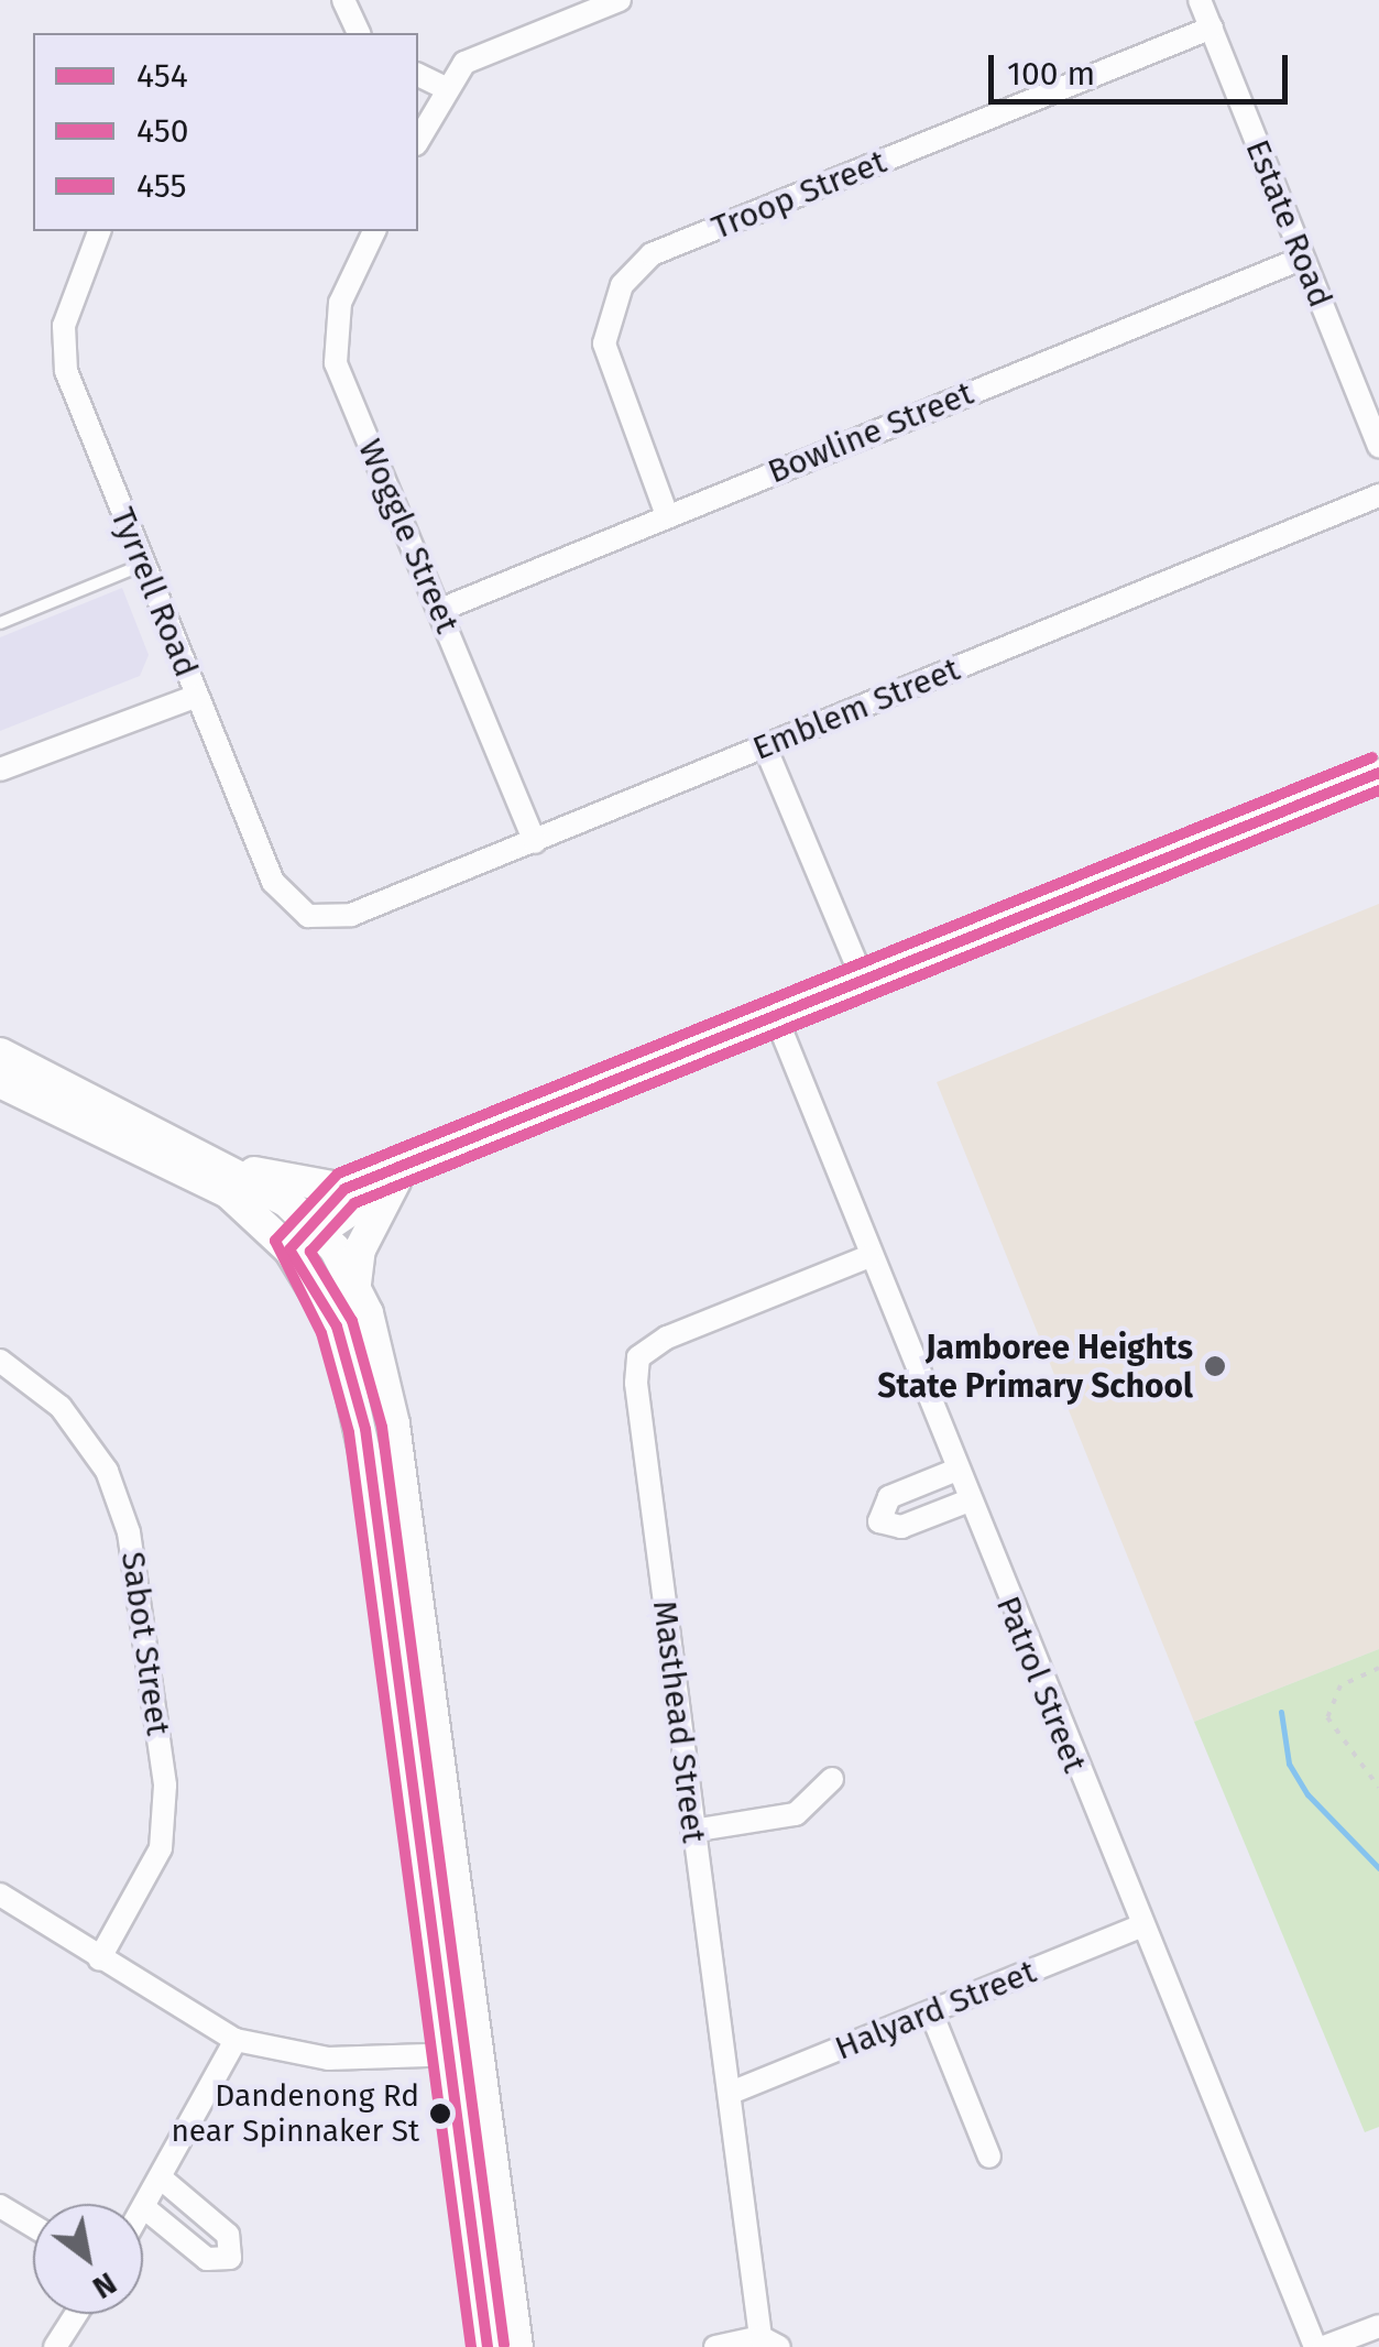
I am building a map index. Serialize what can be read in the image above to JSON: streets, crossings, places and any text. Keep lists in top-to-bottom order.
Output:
{
  "streets": {
    "street": [
      "Troop Street",
      "Estate Road",
      "Bowline Street",
      "Woggle Street",
      "Tyrrell Road",
      "Emblem Street",
      "Sabot Street",
      "Patrol Street",
      "Masthead Street",
      "Halyard Street"
    ]
  },
  "crossings": [
    ["Troop Street", "Estate Road"],
    ["Troop Street", "Bowline Street"],
    ["Estate Road", "Bowline Street"],
    ["Bowline Street", "Woggle Street"],
    ["Woggle Street", "Emblem Street"],
    ["Tyrrell Road", "Emblem Street"],
    ["Patrol Street", "Masthead Street"],
    ["Patrol Street", "Halyard Street"],
    ["Masthead Street", "Halyard Street"]
  ],
  "places": ["Jamboree Heights State Primary School", "Dandenong Rd near Spinnaker St"],
  "lines": ["transit line 455", "transit line 454", "transit line 450"],
  "legend": ["454", "450", "455"],
  "scale_bar": "100 m",
  "north": "bottom right"
}
